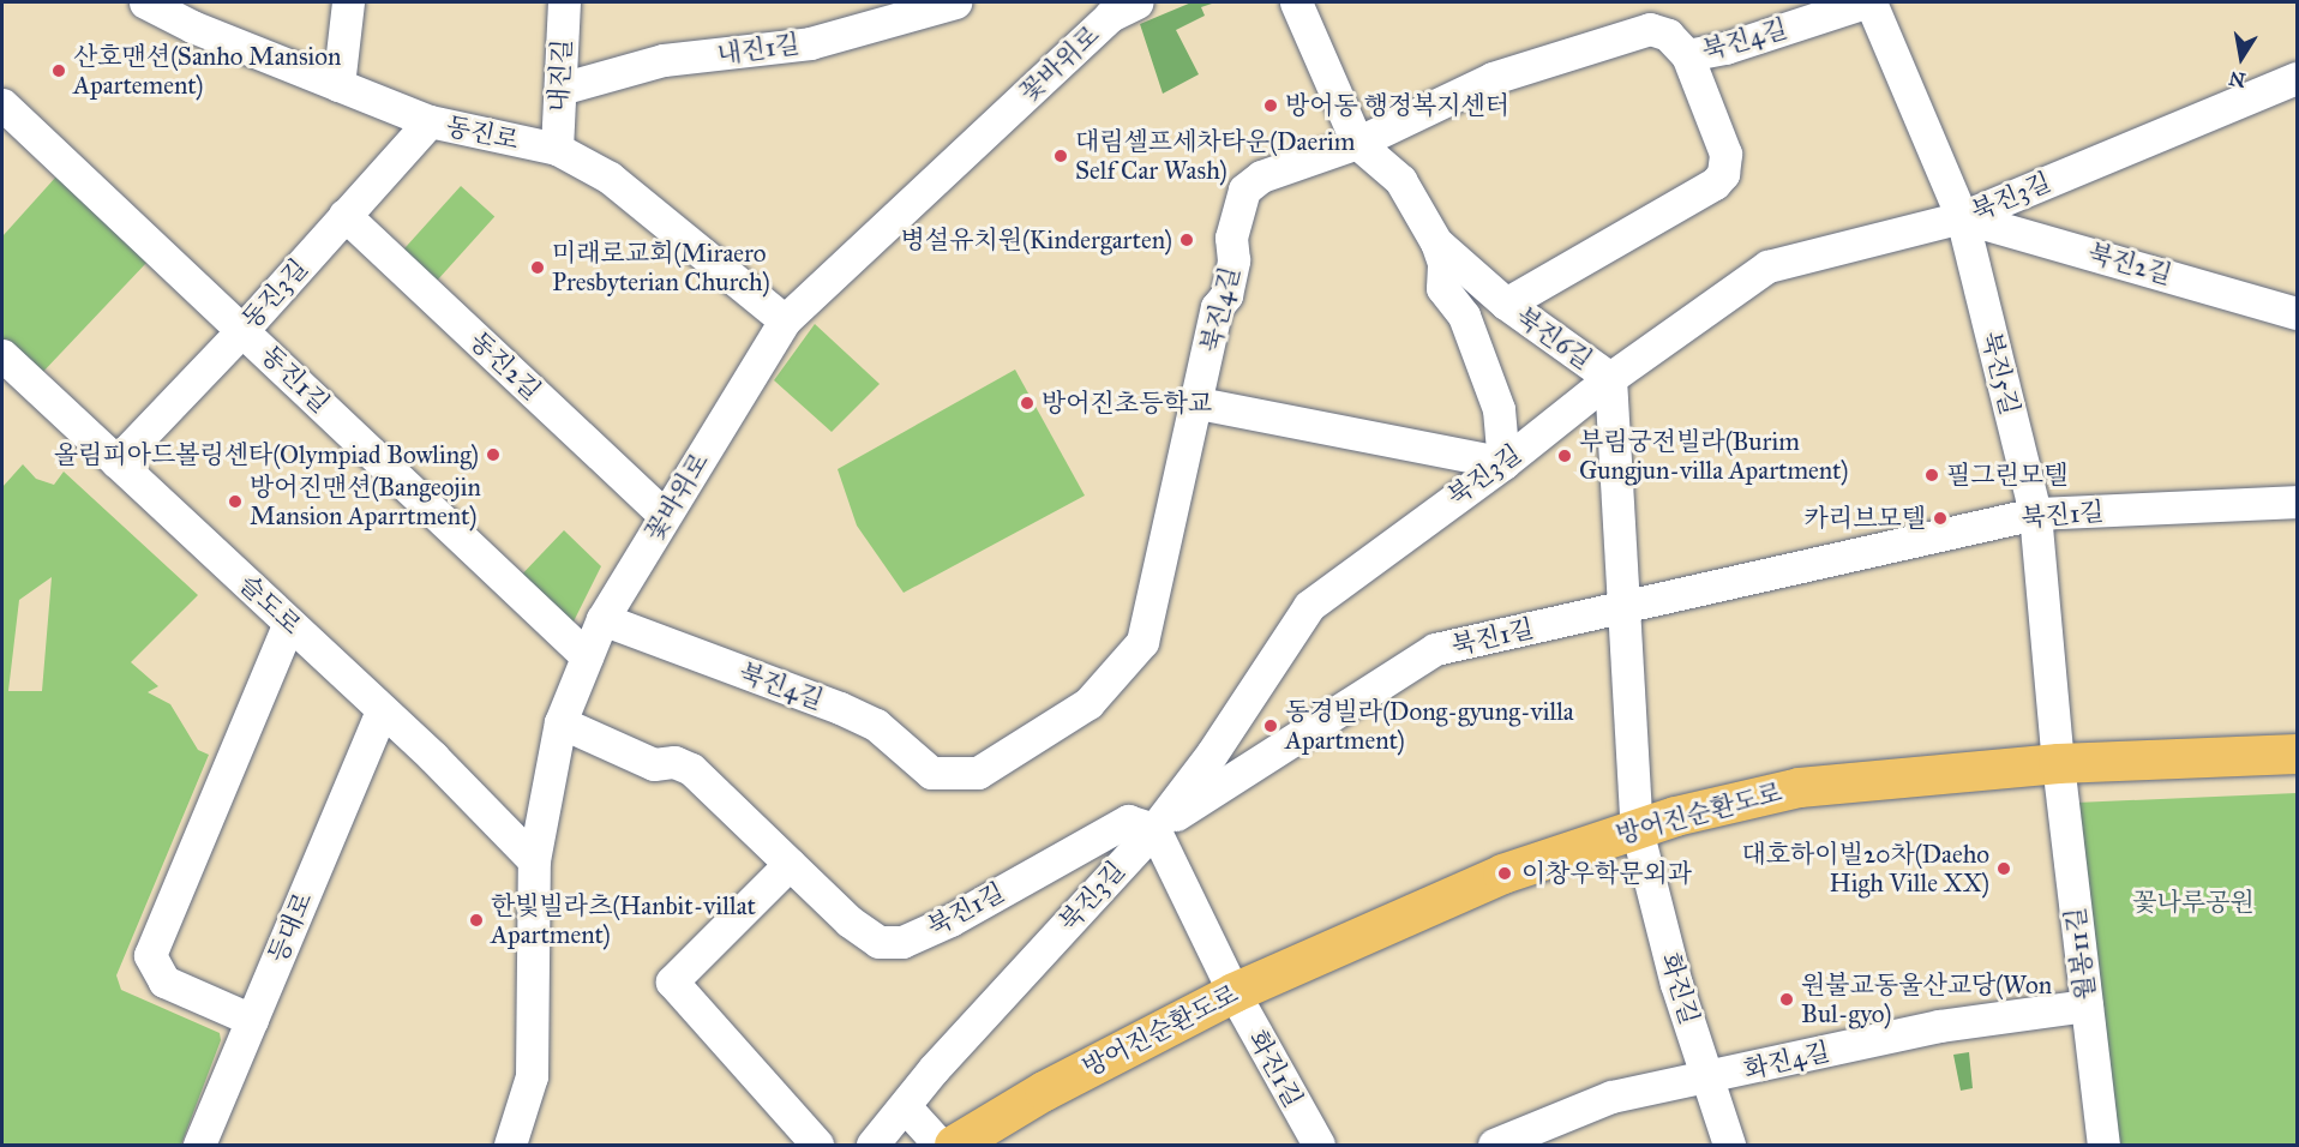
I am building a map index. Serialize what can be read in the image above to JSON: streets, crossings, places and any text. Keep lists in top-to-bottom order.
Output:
{
  "streets": {
    "main road": ["방어진순환도로"],
    "street": [
      "북진4길",
      "내진1길",
      "꽃바위로",
      "내진길",
      "동진로",
      "북진3길",
      "북진2길",
      "동진3길",
      "북진6길",
      "동진2길",
      "북진5길",
      "동진1길",
      "북진1길",
      "슬도로",
      "등대로",
      "월봉11길",
      "화진길",
      "화진4길",
      "화진1길"
    ]
  },
  "crossings": [
    ["북진4길", "꽃바위로"],
    ["북진4길", "북진6길"],
    ["내진1길", "내진길"],
    ["꽃바위로", "동진로"],
    ["꽃바위로", "동진2길"],
    ["꽃바위로", "동진1길"],
    ["꽃바위로", "북진1길"],
    ["꽃바위로", "슬도로"],
    ["내진길", "동진로"],
    ["동진로", "동진3길"],
    ["북진3길", "북진2길"],
    ["북진3길", "북진6길"],
    ["북진3길", "북진5길"],
    ["북진3길", "북진1길"],
    ["북진3길", "화진1길"],
    ["북진2길", "북진5길"],
    ["동진3길", "동진2길"],
    ["동진3길", "동진1길"],
    ["동진3길", "슬도로"],
    ["북진6길", "북진1길"],
    ["북진6길", "방어진순환도로"],
    ["북진6길", "화진길"],
    ["북진5길", "북진1길"],
    ["북진5길", "방어진순환도로"],
    ["북진5길", "월봉11길"],
    ["북진1길", "화진1길"],
    ["슬도로", "등대로"],
    ["방어진순환도로", "월봉11길"],
    ["방어진순환도로", "화진길"],
    ["방어진순환도로", "화진1길"],
    ["월봉11길", "화진4길"],
    ["화진길", "화진4길"]
  ],
  "parks": ["꽃나루공원"],
  "places": [
    "산호맨션(Sanho Mansion Apartement)",
    "방어동 행정복지센터",
    "대림셀프세차타운(Daerim Self Car Wash)",
    "병설유치원(Kindergarten)",
    "미래로교회(Miraero Presbyterian Church)",
    "방어진초등학교",
    "올림피아드볼링센타(Olympiad Bowling)",
    "부림궁전빌라(Burim Gungjun-villa Apartment)",
    "필그린모텔",
    "방어진맨션(Bangeojin Mansion Aparrtment)",
    "카리브모텔",
    "동경빌라(Dong-gyung-villa Apartment)",
    "대호하이빌20차(Daeho High Ville XX)",
    "이창우학문외과",
    "한빛빌라츠(Hanbit-villat Apartment)",
    "원불교동울산교당(Won Bul-gyo)"
  ],
  "north": "bottom"
}
